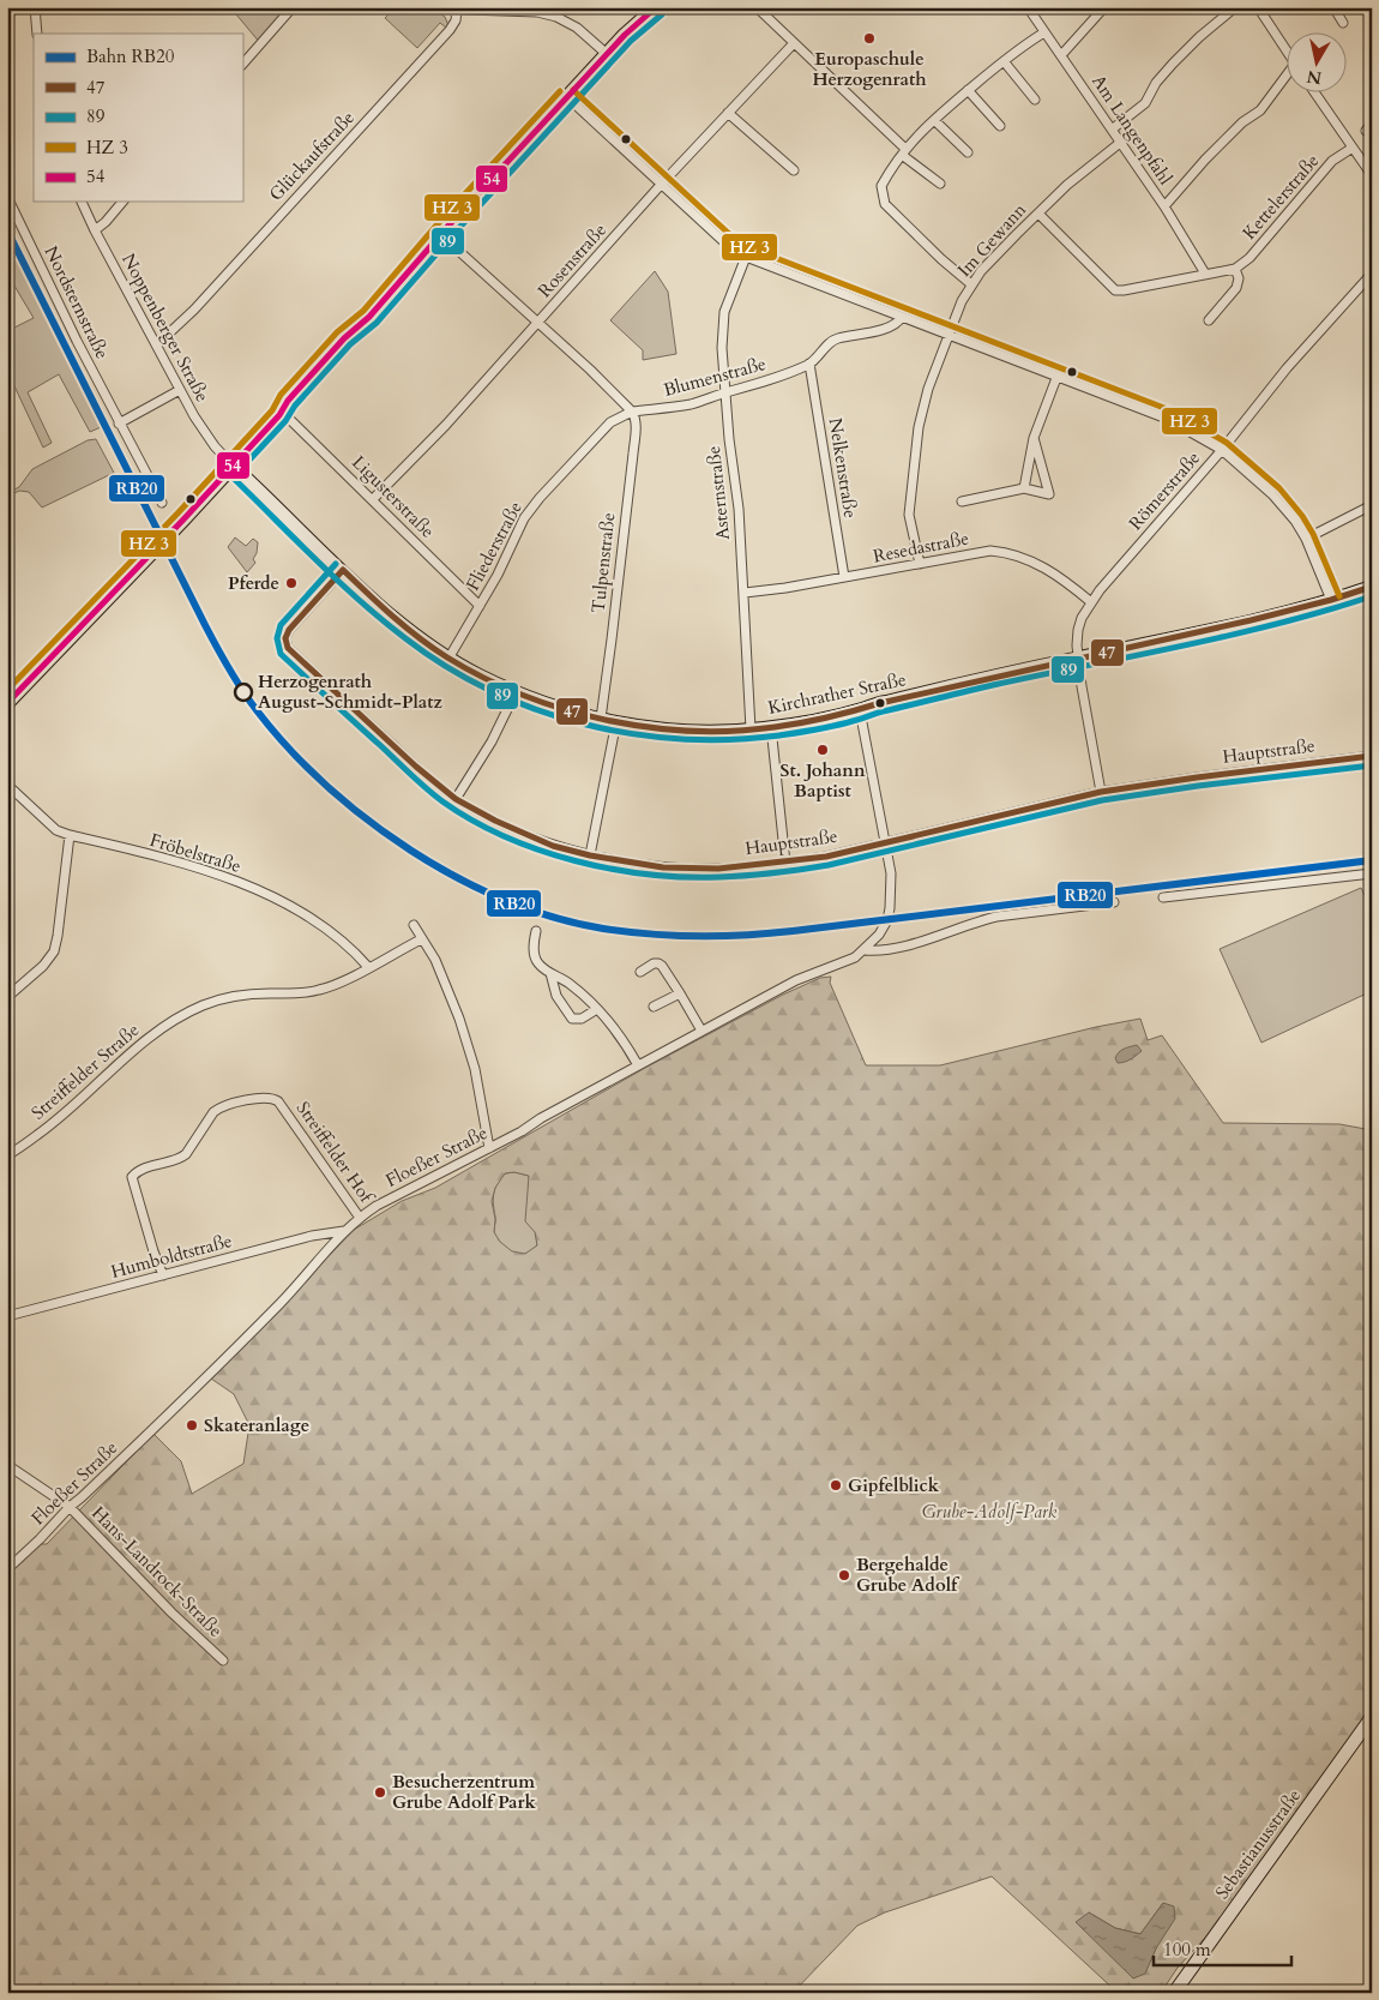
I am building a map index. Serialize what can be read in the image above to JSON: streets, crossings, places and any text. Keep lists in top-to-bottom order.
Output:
{
  "streets": {
    "main road": ["Kirchrather Straße", "Sebastianusstraße"],
    "street": [
      "Am Langenpfahl",
      "Glückaufstraße",
      "Kettelerstraße",
      "Im Gewann",
      "Rosenstraße",
      "Nordsternstraße",
      "Noppenberger Straße",
      "Blumenstraße",
      "Nelkenstraße",
      "Römerstraße",
      "Asternstraße",
      "Ligusterstraße",
      "Fliederstraße",
      "Resedastraße",
      "Tulpenstraße",
      "Hauptstraße",
      "Fröbelstraße",
      "Streiffelder Straße",
      "Streiffelder Hof",
      "Floeßer Straße",
      "Humboldtstraße",
      "Hans-Landrock-Straße"
    ]
  },
  "crossings": [
    ["Am Langenpfahl", "Im Gewann"],
    ["Glückaufstraße", "Noppenberger Straße"],
    ["Im Gewann", "Resedastraße"],
    ["Rosenstraße", "Ligusterstraße"],
    ["Noppenberger Straße", "Kirchrather Straße"],
    ["Blumenstraße", "Nelkenstraße"],
    ["Blumenstraße", "Asternstraße"],
    ["Blumenstraße", "Fliederstraße"],
    ["Blumenstraße", "Tulpenstraße"],
    ["Nelkenstraße", "Resedastraße"],
    ["Römerstraße", "Resedastraße"],
    ["Römerstraße", "Kirchrather Straße"],
    ["Römerstraße", "Hauptstraße"],
    ["Asternstraße", "Resedastraße"],
    ["Asternstraße", "Kirchrather Straße"],
    ["Ligusterstraße", "Fliederstraße"],
    ["Fliederstraße", "Tulpenstraße"],
    ["Fliederstraße", "Kirchrather Straße"],
    ["Tulpenstraße", "Kirchrather Straße"],
    ["Kirchrather Straße", "Hauptstraße"],
    ["Kirchrather Straße", "Floeßer Straße"],
    ["Hauptstraße", "Floeßer Straße"],
    ["Fröbelstraße", "Streiffelder Straße"],
    ["Streiffelder Hof", "Floeßer Straße"],
    ["Streiffelder Hof", "Humboldtstraße"],
    ["Floeßer Straße", "Humboldtstraße"],
    ["Floeßer Straße", "Hans-Landrock-Straße"]
  ],
  "parks": ["Grube-Adolf-Park"],
  "places": [
    "Europaschule Herzogenrath",
    "Pferde",
    "Herzogenrath August-Schmidt-Platz",
    "St. Johann Baptist",
    "Skateranlage",
    "Gipfelblick",
    "Bergehalde Grube Adolf",
    "Besucherzentrum Grube Adolf Park"
  ],
  "lines": [
    "transit line 54",
    "transit line 89",
    "rail line RB20",
    "transit line 47"
  ],
  "legend": [
    "Bahn RB20",
    "47",
    "89",
    "HZ 3",
    "54"
  ],
  "scale_bar": "100 m",
  "north": "bottom"
}
